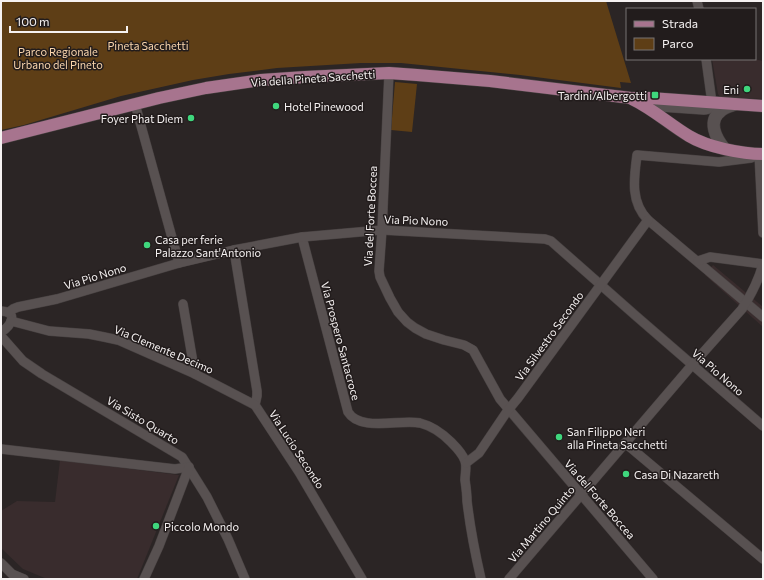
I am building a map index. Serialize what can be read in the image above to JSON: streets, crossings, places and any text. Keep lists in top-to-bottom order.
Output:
{
  "streets": {
    "main road": ["Via della Pineta Sacchetti"],
    "street": [
      "Via del Forte Boccea",
      "Via Pio Nono",
      "Via Silvestro Secondo",
      "Via Prospero Santacroce",
      "Via Clemente Decimo",
      "Via Sisto Quarto",
      "Via Lucio Secondo",
      "Via Martino Quinto"
    ]
  },
  "crossings": [
    ["Via della Pineta Sacchetti", "Via del Forte Boccea"],
    ["Via del Forte Boccea", "Via Pio Nono"],
    ["Via del Forte Boccea", "Via Silvestro Secondo"],
    ["Via del Forte Boccea", "Via Martino Quinto"],
    ["Via Pio Nono", "Via Silvestro Secondo"],
    ["Via Pio Nono", "Via Prospero Santacroce"],
    ["Via Pio Nono", "Via Clemente Decimo"],
    ["Via Pio Nono", "Via Lucio Secondo"],
    ["Via Pio Nono", "Via Martino Quinto"],
    ["Via Silvestro Secondo", "Via Prospero Santacroce"],
    ["Via Clemente Decimo", "Via Lucio Secondo"]
  ],
  "parks": ["Pineta Sacchetti", "Parco Regionale Urbano del Pineto"],
  "places": {
    "other": [
      "Eni",
      "Hotel Pinewood",
      "Foyer Phat Diem",
      "Casa per ferie Palazzo Sant'Antonio",
      "San Filippo Neri alla Pineta Sacchetti",
      "Casa Di Nazareth",
      "Piccolo Mondo"
    ],
    "transit": ["Tardini/Albergotti"]
  },
  "legend": ["Strada", "Parco"],
  "scale_bar": "100 m"
}
